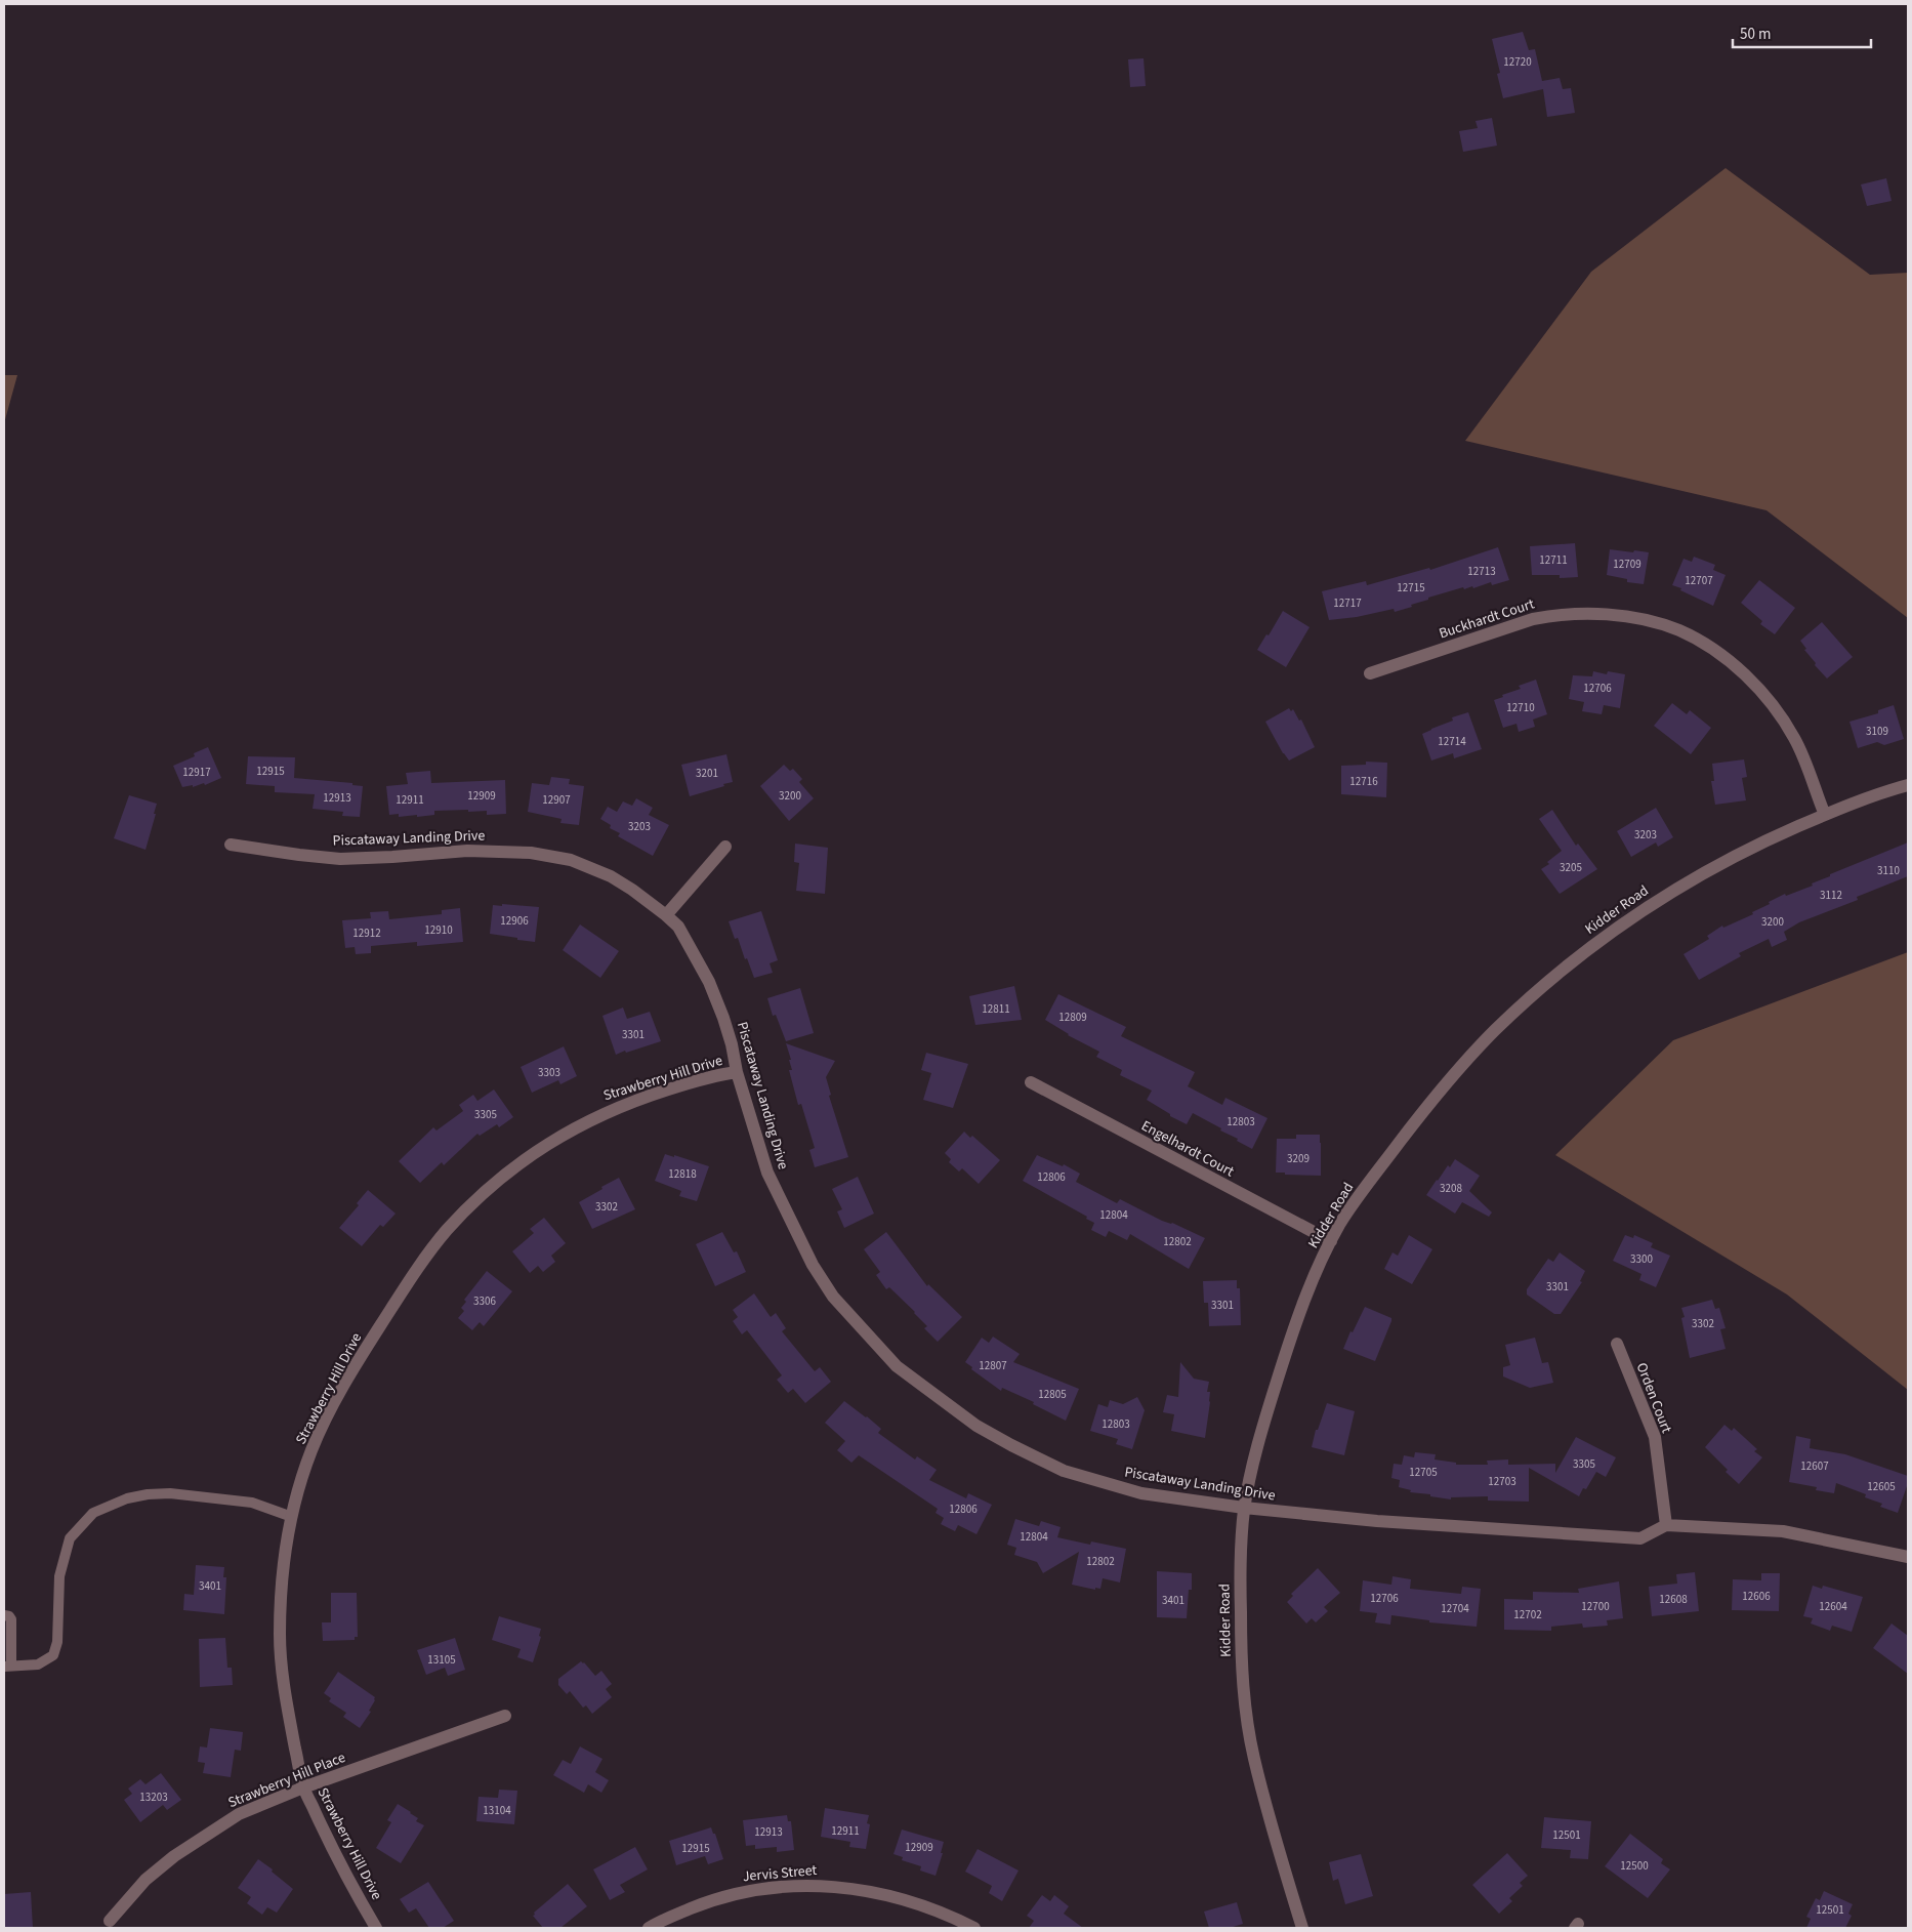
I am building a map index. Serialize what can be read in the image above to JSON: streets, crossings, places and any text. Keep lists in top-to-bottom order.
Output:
{
  "streets": {
    "street": [
      "Buckhardt Court",
      "Piscataway Landing Drive",
      "Kidder Road",
      "Strawberry Hill Drive",
      "Engelhardt Court",
      "Orden Court",
      "Strawberry Hill Place",
      "Jervis Street"
    ]
  },
  "crossings": [
    ["Buckhardt Court", "Kidder Road"],
    ["Piscataway Landing Drive", "Kidder Road"],
    ["Piscataway Landing Drive", "Strawberry Hill Drive"],
    ["Piscataway Landing Drive", "Orden Court"],
    ["Kidder Road", "Engelhardt Court"],
    ["Strawberry Hill Drive", "Strawberry Hill Place"]
  ],
  "house_numbers": [
    "12720",
    "12711",
    "12709",
    "12713",
    "12707",
    "12715",
    "12717",
    "12706",
    "12710",
    "3109",
    "12714",
    "12915",
    "12917",
    "3201",
    "12716",
    "12909",
    "3200",
    "12913",
    "12911",
    "12907",
    "3203",
    "3203",
    "3205",
    "3110",
    "3112",
    "12906",
    "3200",
    "12910",
    "12912",
    "12811",
    "12809",
    "3301",
    "3303",
    "3305",
    "12803",
    "3209",
    "12818",
    "12806",
    "3208",
    "3302",
    "12804",
    "12802",
    "3300",
    "3301",
    "3306",
    "3301",
    "3302",
    "12807",
    "12805",
    "12803",
    "3305",
    "12607",
    "12705",
    "12703",
    "12605",
    "12806",
    "12804",
    "12802",
    "3401",
    "12606",
    "12706",
    "12608",
    "3401",
    "12700",
    "12604",
    "12704",
    "12702",
    "13105",
    "13203",
    "13104",
    "12911",
    "12913",
    "12501",
    "12909",
    "12915",
    "12500",
    "12501"
  ],
  "scale_bar": "50 m"
}
